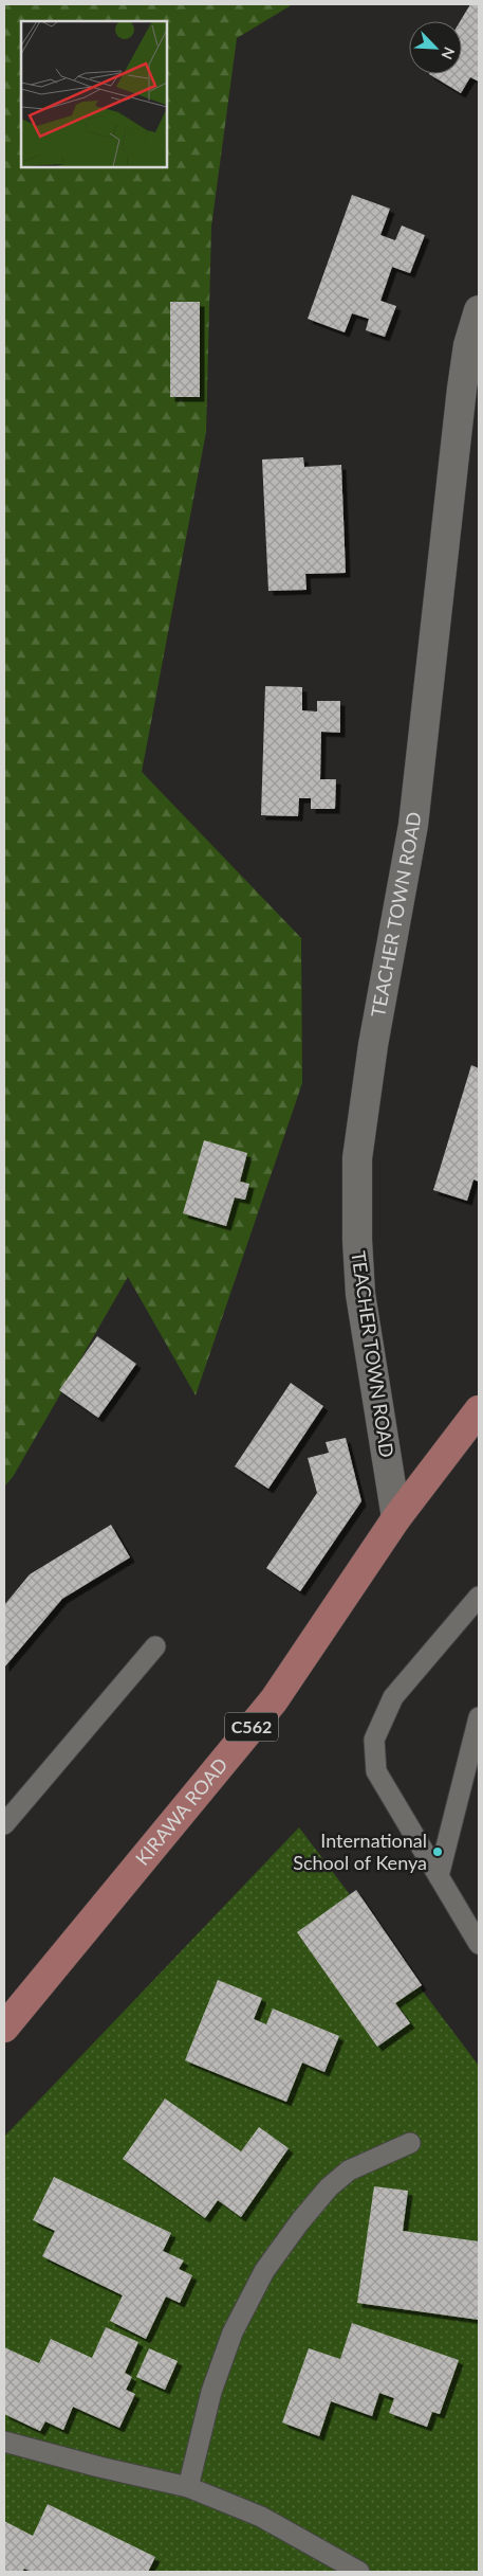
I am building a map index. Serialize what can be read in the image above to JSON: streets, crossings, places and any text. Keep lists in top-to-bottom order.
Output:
{
  "streets": {
    "main road": ["C562", "KIRAWA ROAD"],
    "street": ["TEACHER TOWN ROAD"]
  },
  "crossings": [
    ["TEACHER TOWN ROAD", "KIRAWA ROAD"]
  ],
  "places": ["International School of Kenya"],
  "north": "bottom right"
}
